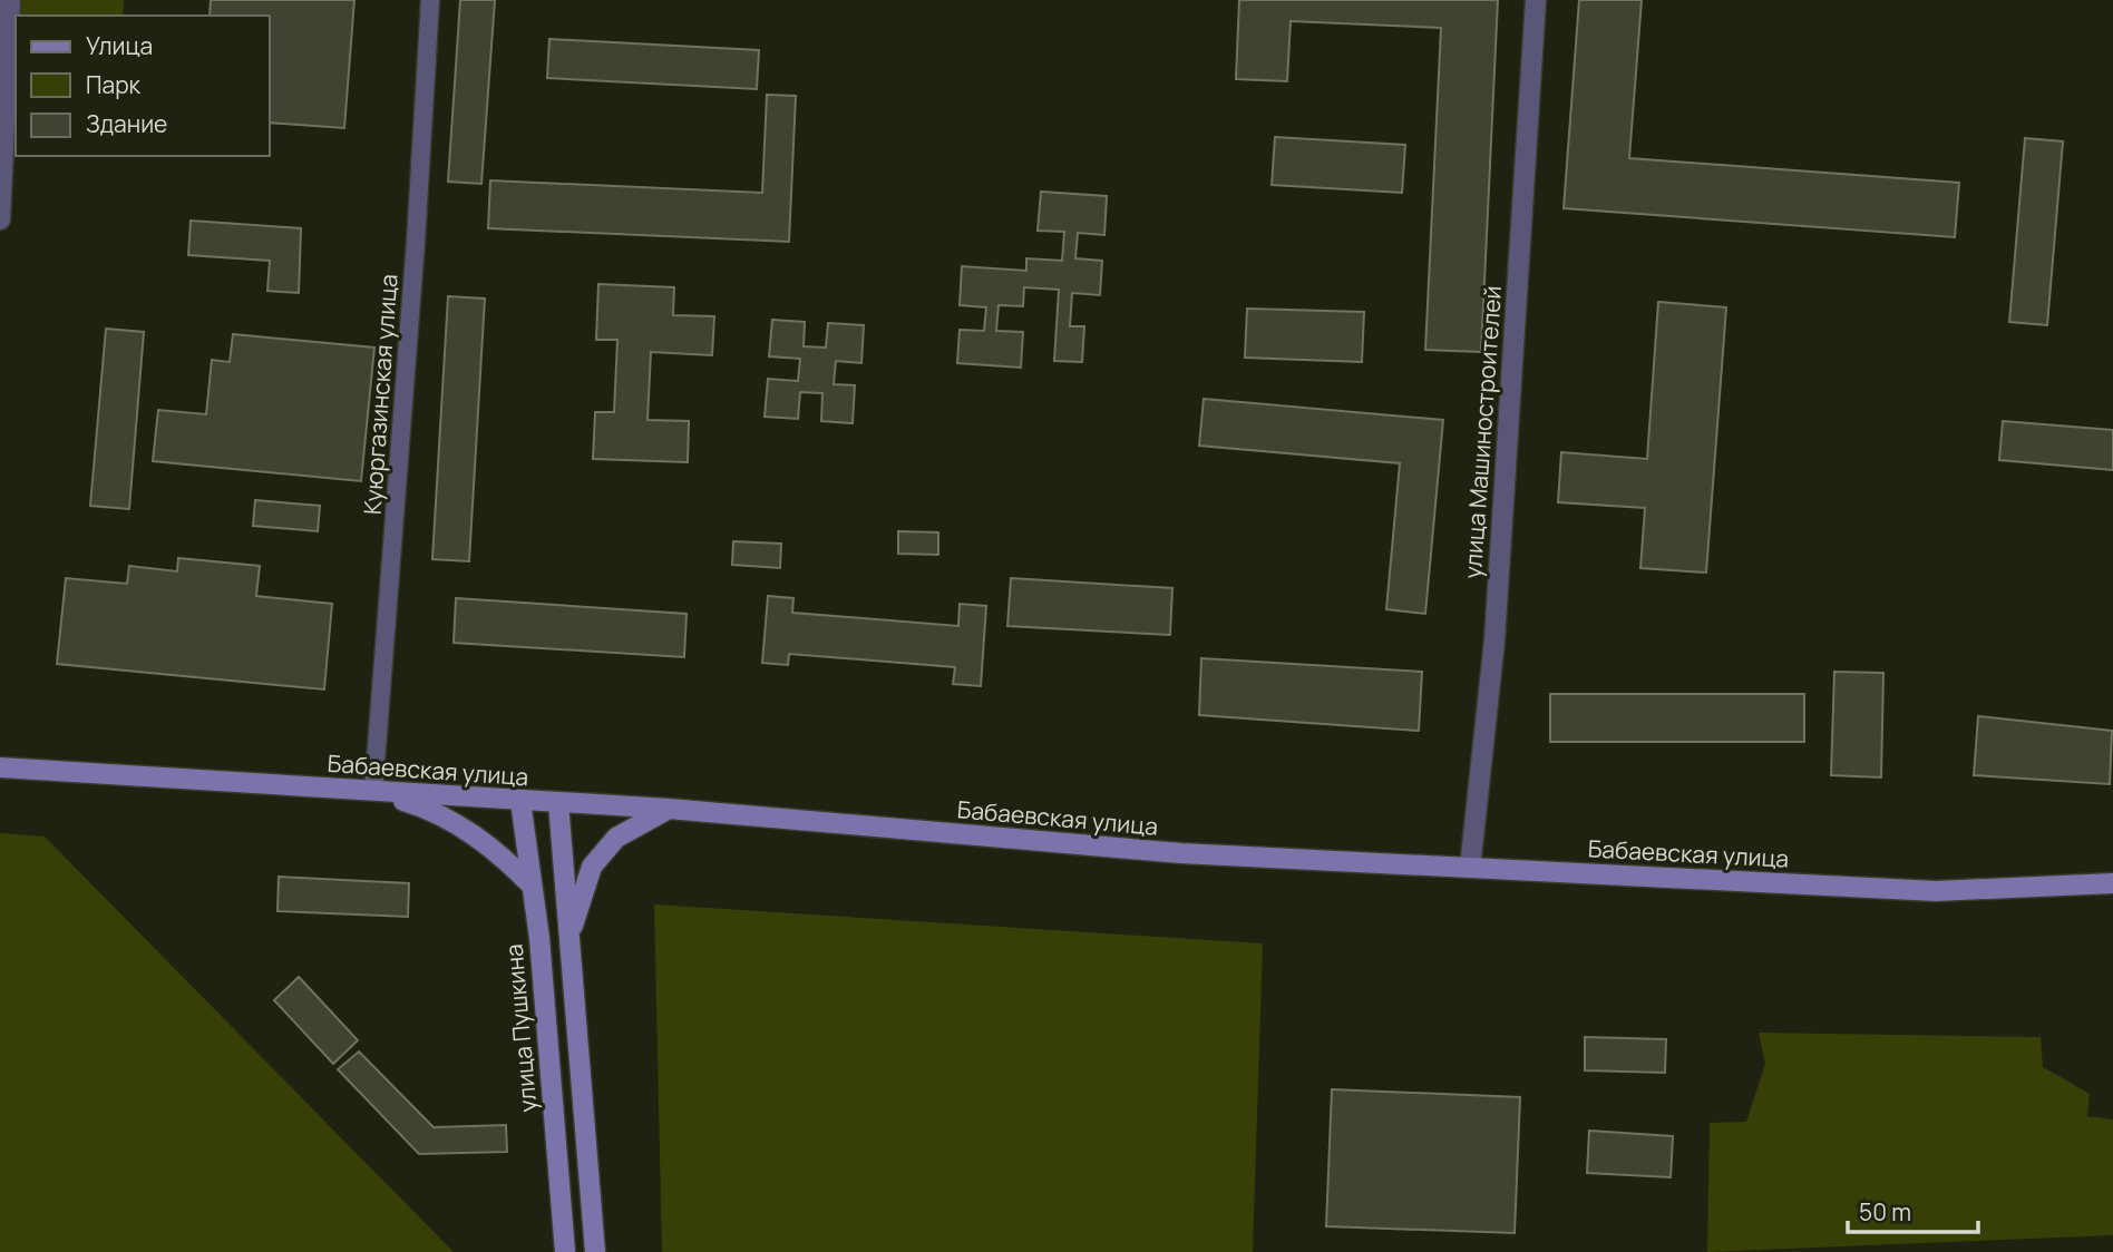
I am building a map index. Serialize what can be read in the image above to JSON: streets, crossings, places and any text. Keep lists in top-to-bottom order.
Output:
{
  "streets": {
    "main road": ["Бабаевская улица", "улица Пушкина"],
    "street": ["Куюргазинская улица", "улица Машиностроителей"]
  },
  "crossings": [
    ["Куюргазинская улица", "Бабаевская улица"],
    ["улица Машиностроителей", "Бабаевская улица"],
    ["Бабаевская улица", "улица Пушкина"]
  ],
  "legend": ["Улица", "Парк", "Здание"],
  "scale_bar": "50 m"
}
